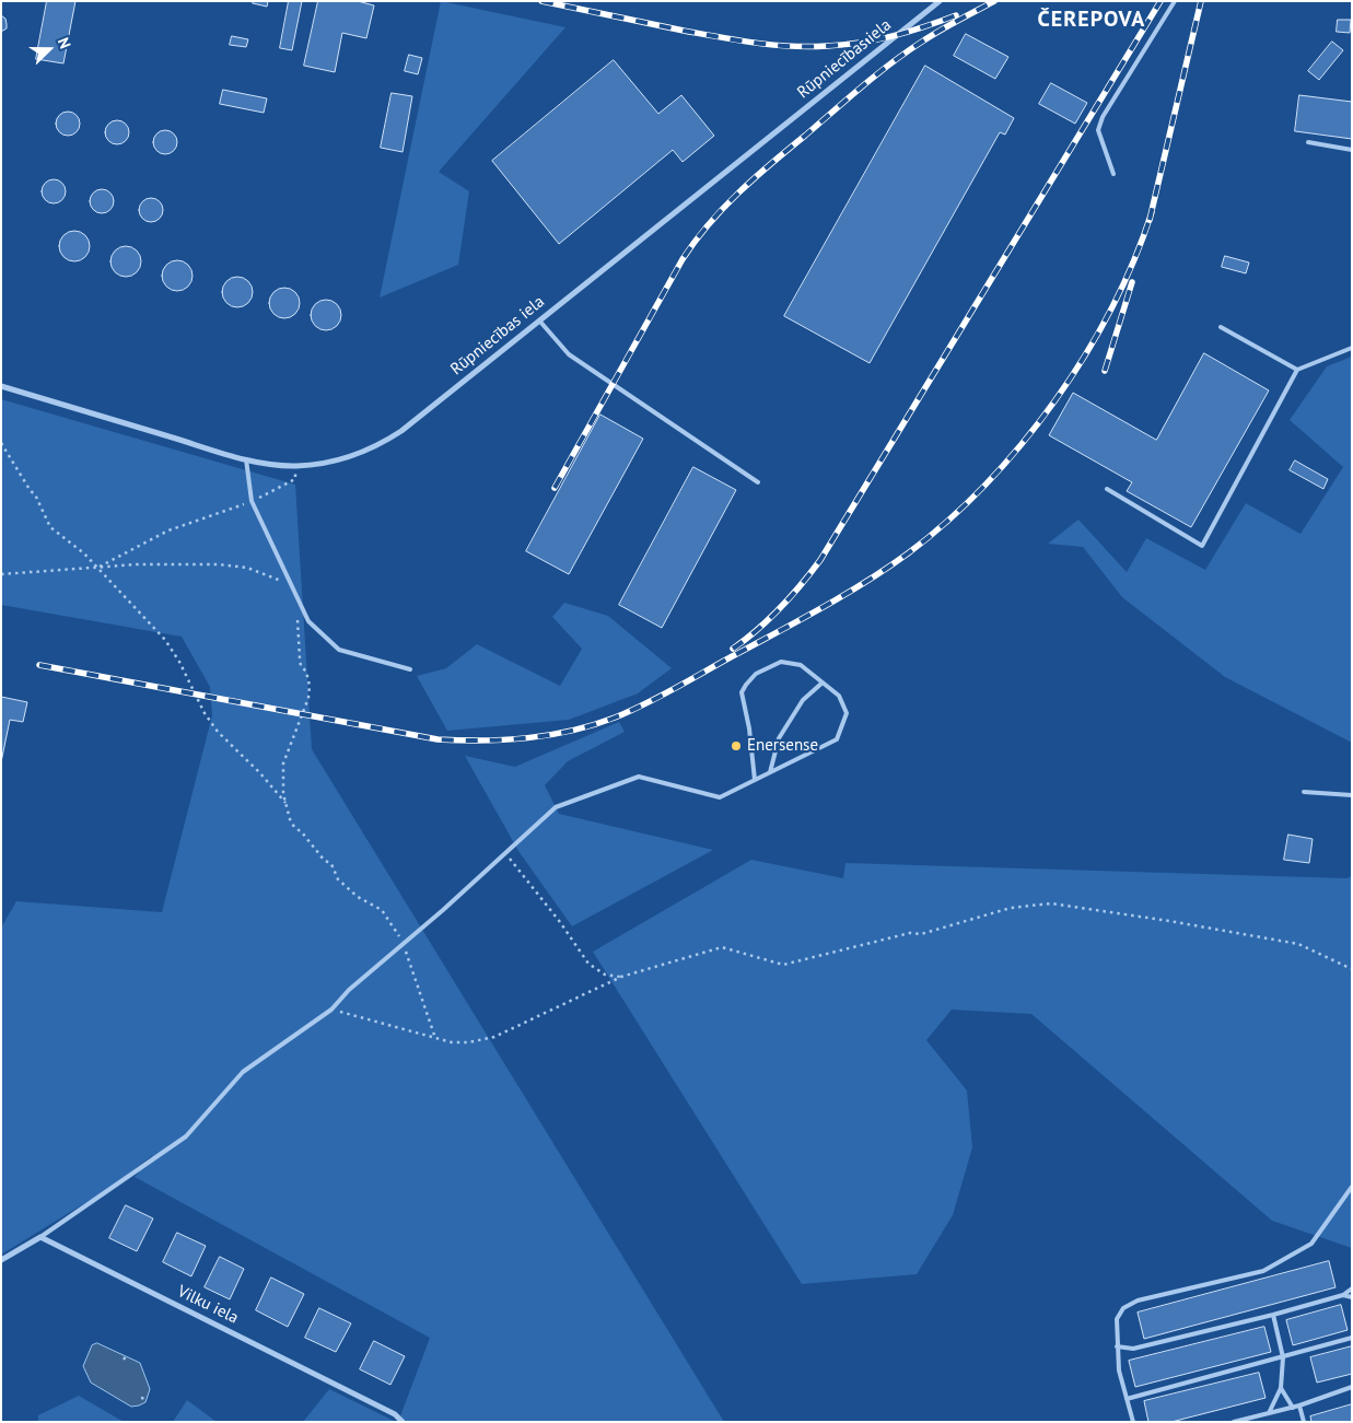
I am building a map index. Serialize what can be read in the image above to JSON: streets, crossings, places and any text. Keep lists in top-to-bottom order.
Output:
{
  "streets": {
    "street": ["Rūpniecības iela", "Vilku iela"]
  },
  "districts": ["ČEREPOVA"],
  "places": ["Enersense"],
  "north": "right"
}
